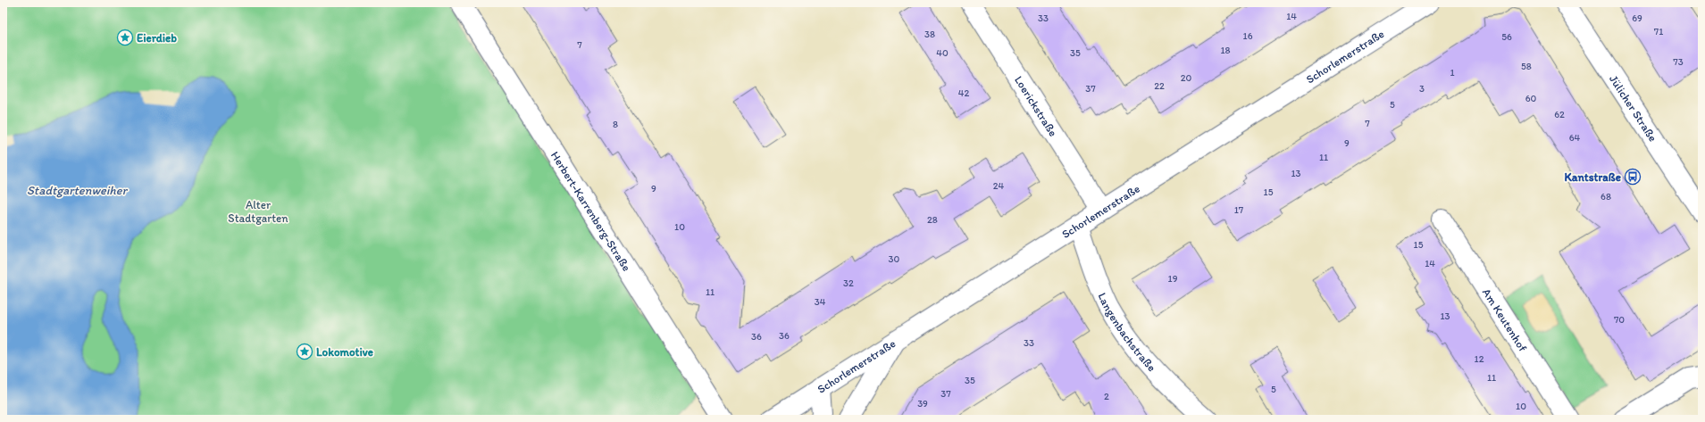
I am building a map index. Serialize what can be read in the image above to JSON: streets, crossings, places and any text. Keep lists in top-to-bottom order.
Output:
{
  "streets": {
    "street": [
      "Schorlemerstraße",
      "Loerickstraße",
      "Jülicher Straße",
      "Herbert-Karrenberg-Straße",
      "Am Keutenhof",
      "Langenbachstraße"
    ]
  },
  "crossings": [
    ["Schorlemerstraße", "Loerickstraße"],
    ["Schorlemerstraße", "Langenbachstraße"]
  ],
  "water": ["Stadtgartenweiher"],
  "parks": ["Alter Stadtgarten"],
  "places": {
    "place": ["Eierdieb", "Lokomotive"],
    "bus stop": ["Kantstraße"]
  },
  "house_numbers": [
    "14",
    "33",
    "69",
    "71",
    "38",
    "16",
    "56",
    "7",
    "18",
    "40",
    "35",
    "73",
    "58",
    "1",
    "20",
    "22",
    "37",
    "3",
    "42",
    "60",
    "5",
    "62",
    "7",
    "8",
    "64",
    "9",
    "11",
    "13",
    "24",
    "9",
    "15",
    "68",
    "17",
    "28",
    "10",
    "15",
    "30",
    "14",
    "19",
    "32",
    "11",
    "34",
    "13",
    "70",
    "36",
    "36",
    "33",
    "12",
    "11",
    "35",
    "5",
    "37",
    "2",
    "39",
    "10"
  ]
}
